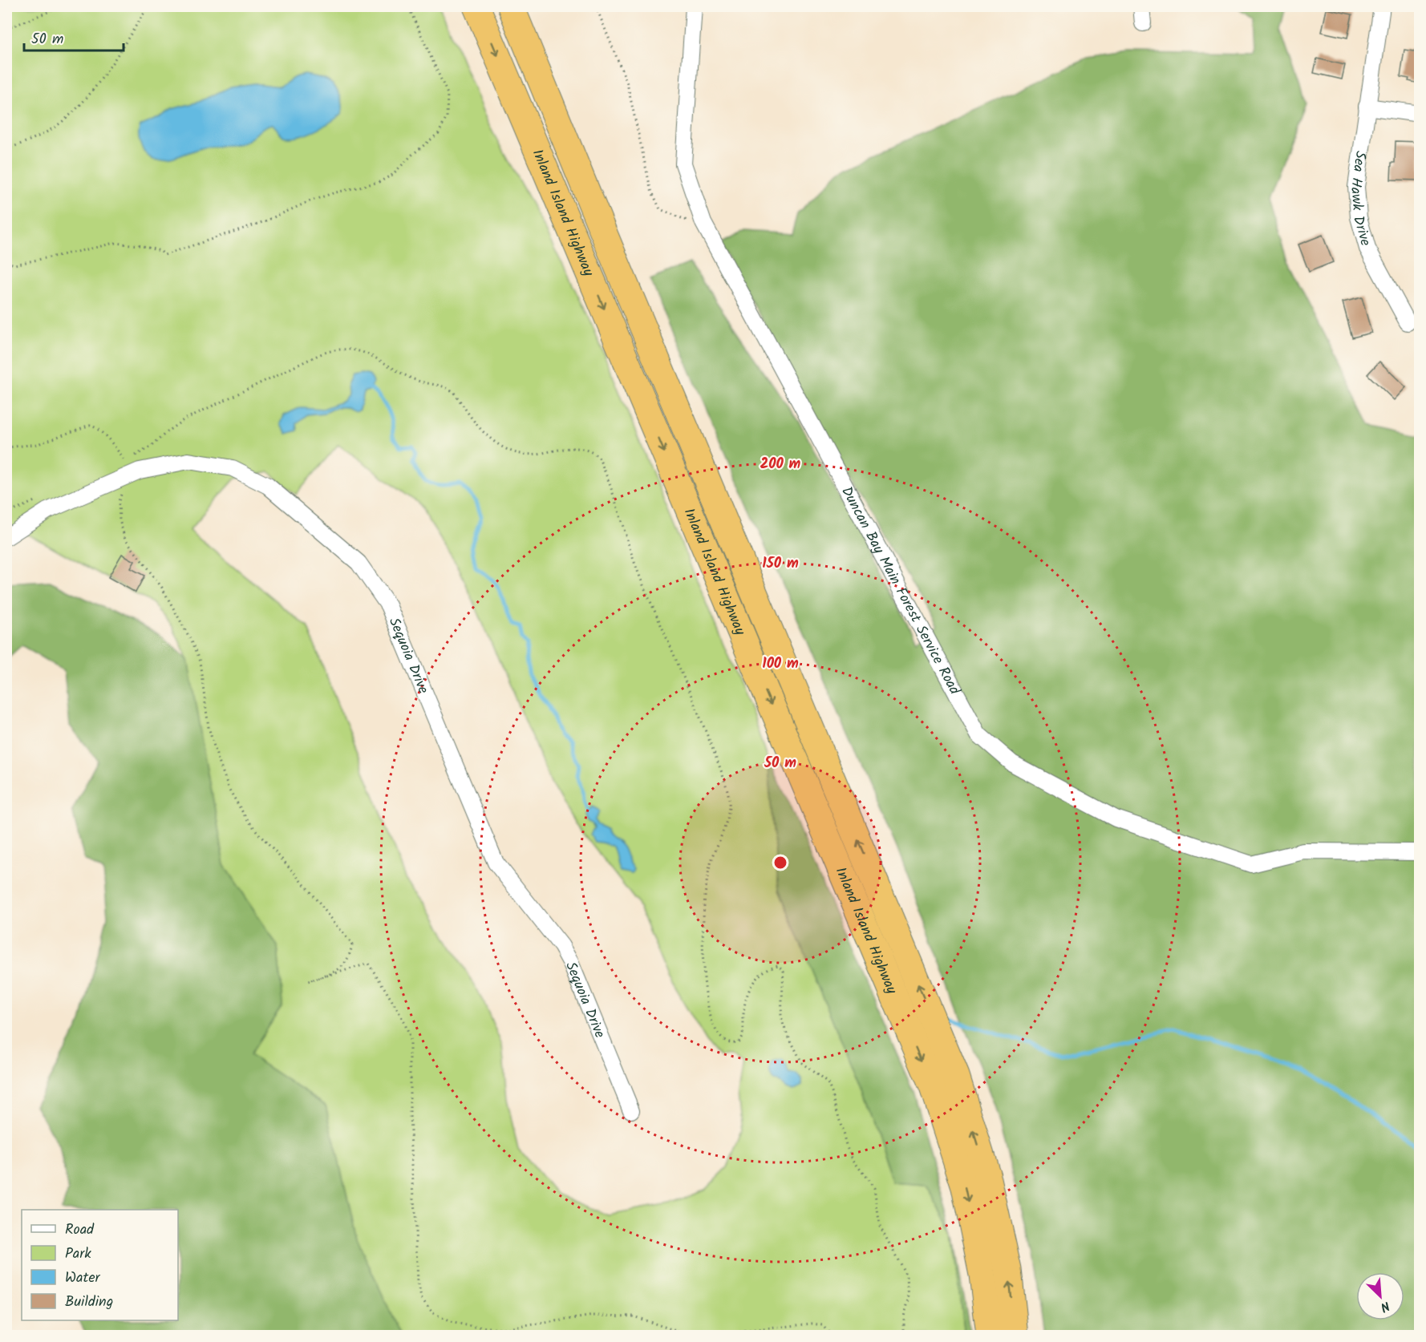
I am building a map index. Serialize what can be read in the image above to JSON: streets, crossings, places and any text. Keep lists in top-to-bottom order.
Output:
{
  "streets": {
    "highway": ["Inland Island Highway"],
    "street": ["Sea Hawk Drive", "Duncan Bay Main Forest Service Road", "Sequoia Drive"]
  },
  "legend": [
    "Road",
    "Park",
    "Water",
    "Building"
  ],
  "scale_bar": "50 m",
  "north": "bottom right",
  "rings": [
    "200 m",
    "150 m",
    "100 m",
    "50 m"
  ]
}
